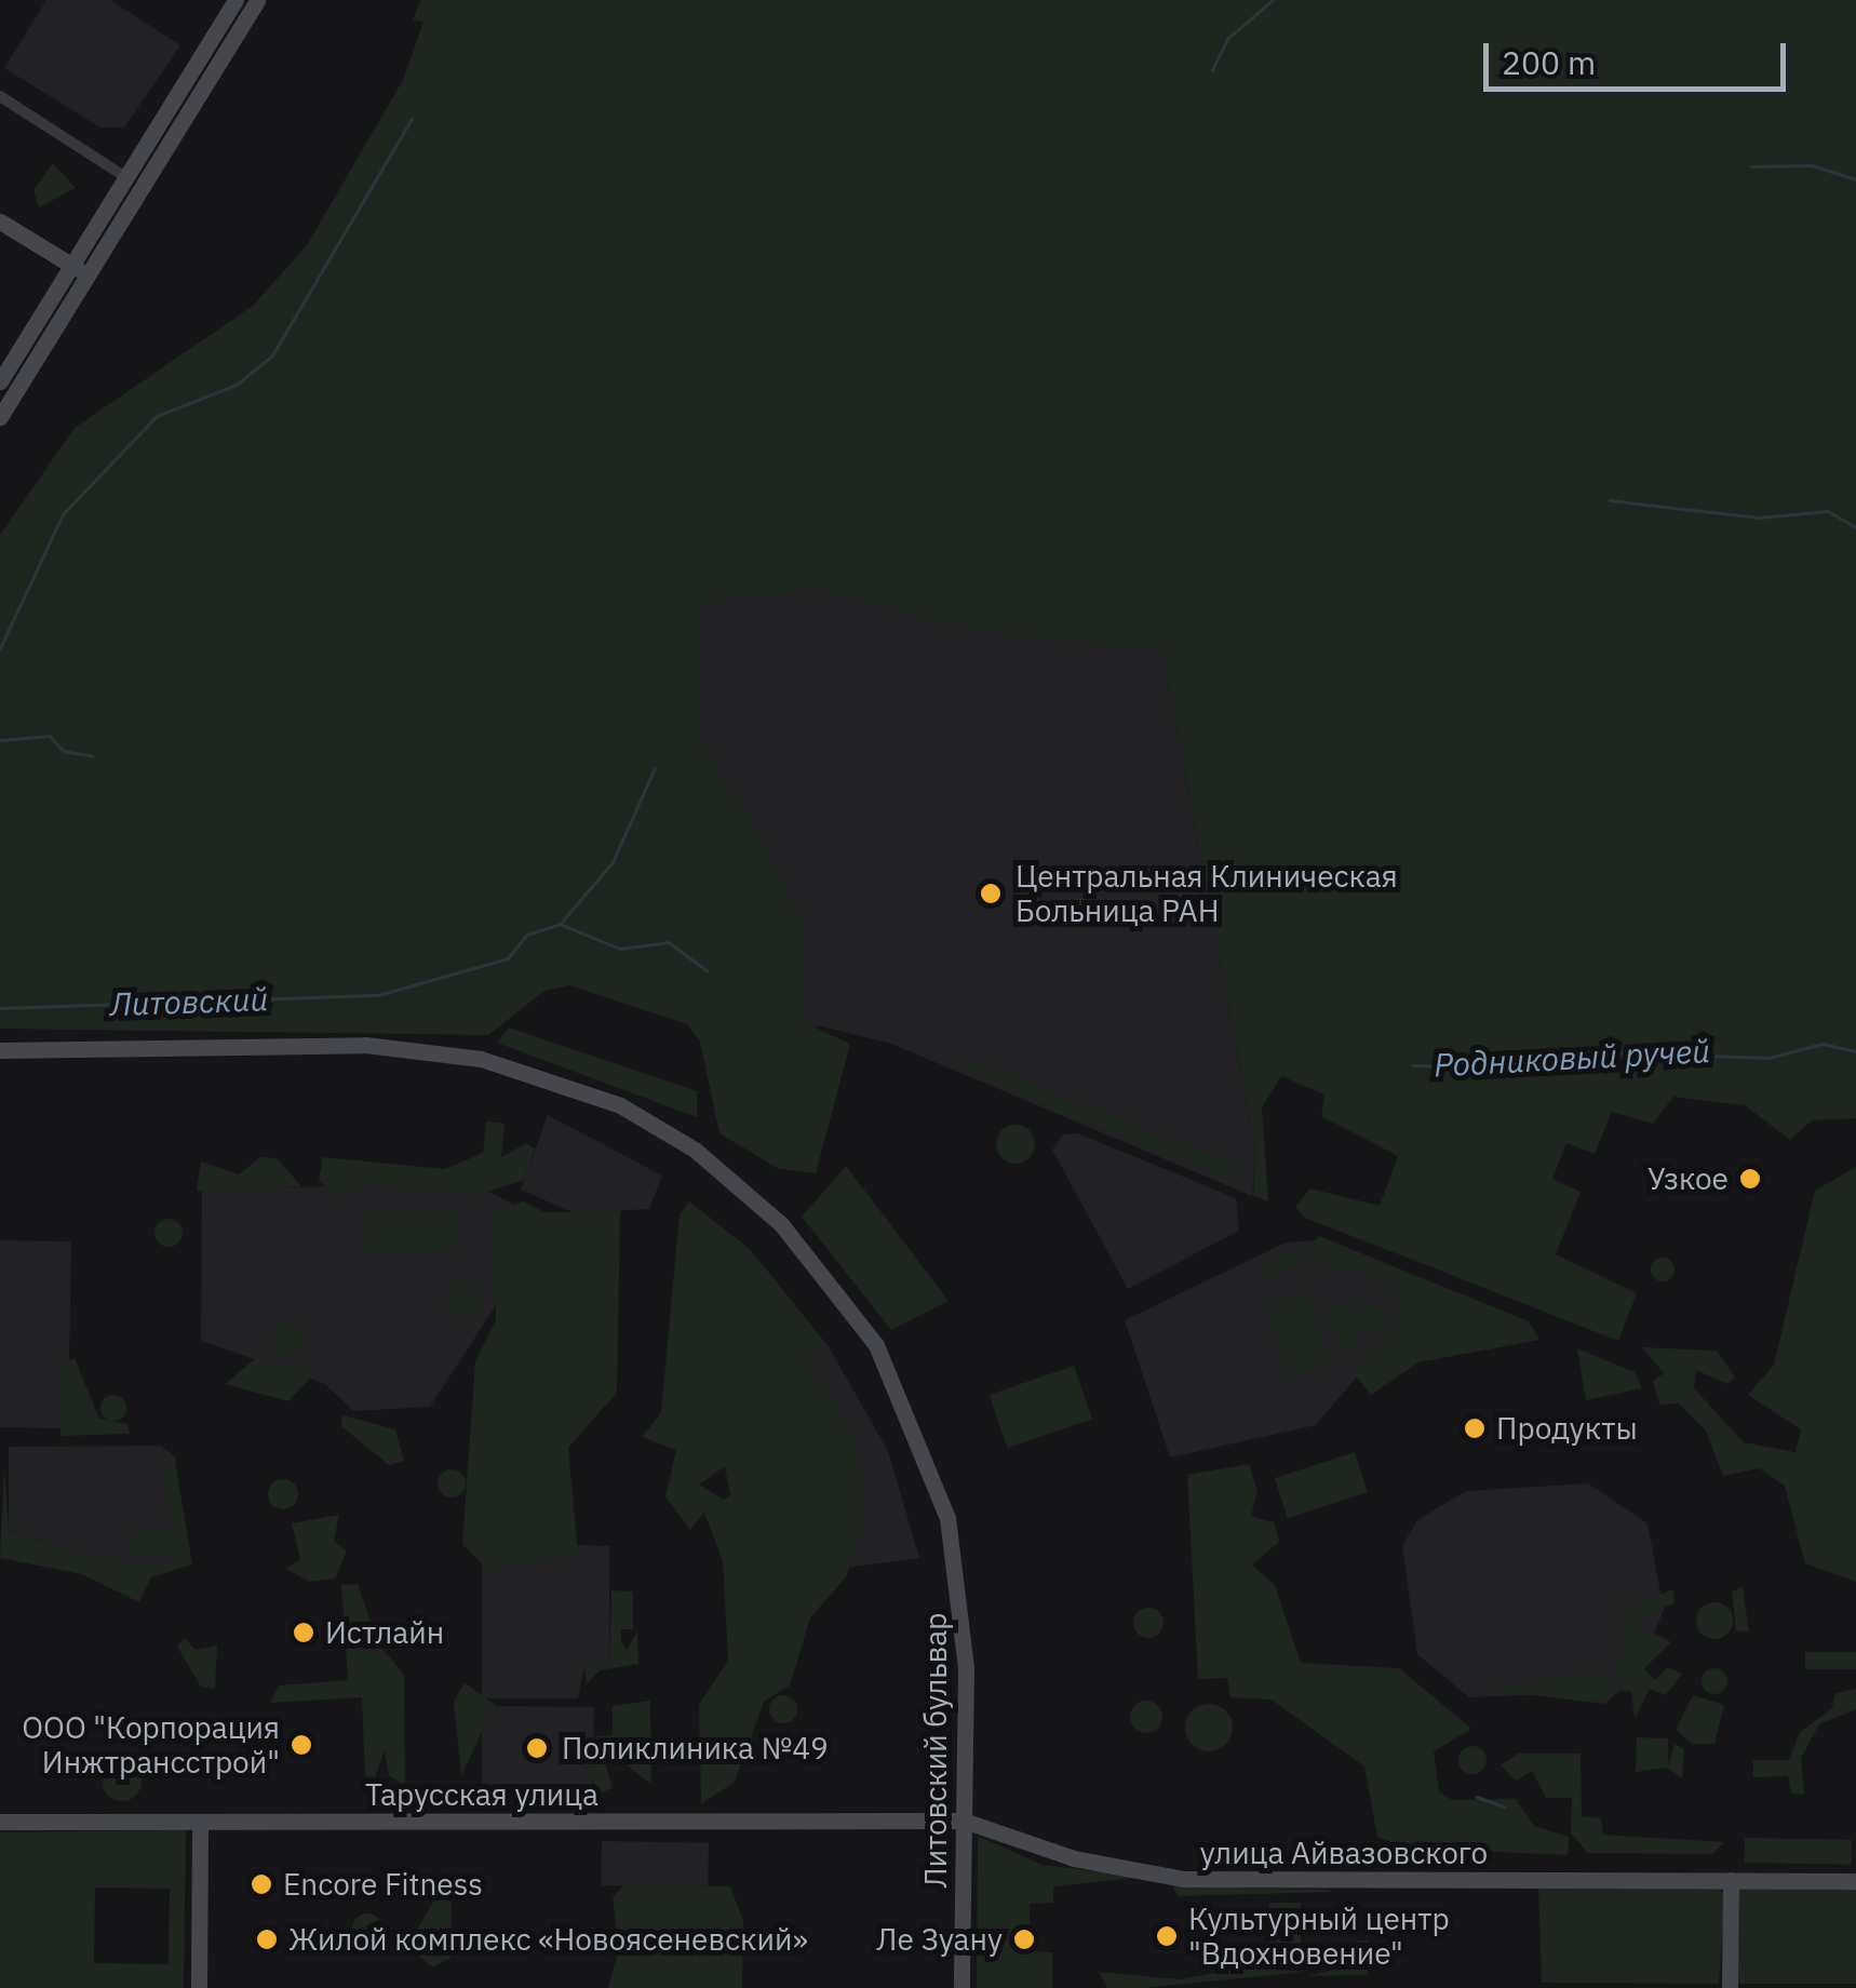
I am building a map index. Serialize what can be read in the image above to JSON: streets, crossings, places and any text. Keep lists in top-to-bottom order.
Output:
{
  "streets": {
    "main road": ["Литовский бульвар", "Тарусская улица", "улица Айвазовского"]
  },
  "crossings": [
    ["Литовский бульвар", "Тарусская улица"],
    ["Литовский бульвар", "улица Айвазовского"],
    ["Тарусская улица", "улица Айвазовского"]
  ],
  "water": ["Литовский", "Родниковый ручей"],
  "places": [
    "Центральная Клиническая Больница РАН",
    "Узкое",
    "Продукты",
    "Истлайн",
    "ООО \"Корпорация Инжтрансстрой\"",
    "Поликлиника №49",
    "Encore Fitness",
    "Культурный центр \"Вдохновение\"",
    "Жилой комплекс «Новоясеневский»",
    "Ле Зуану"
  ],
  "scale_bar": "200 m"
}
